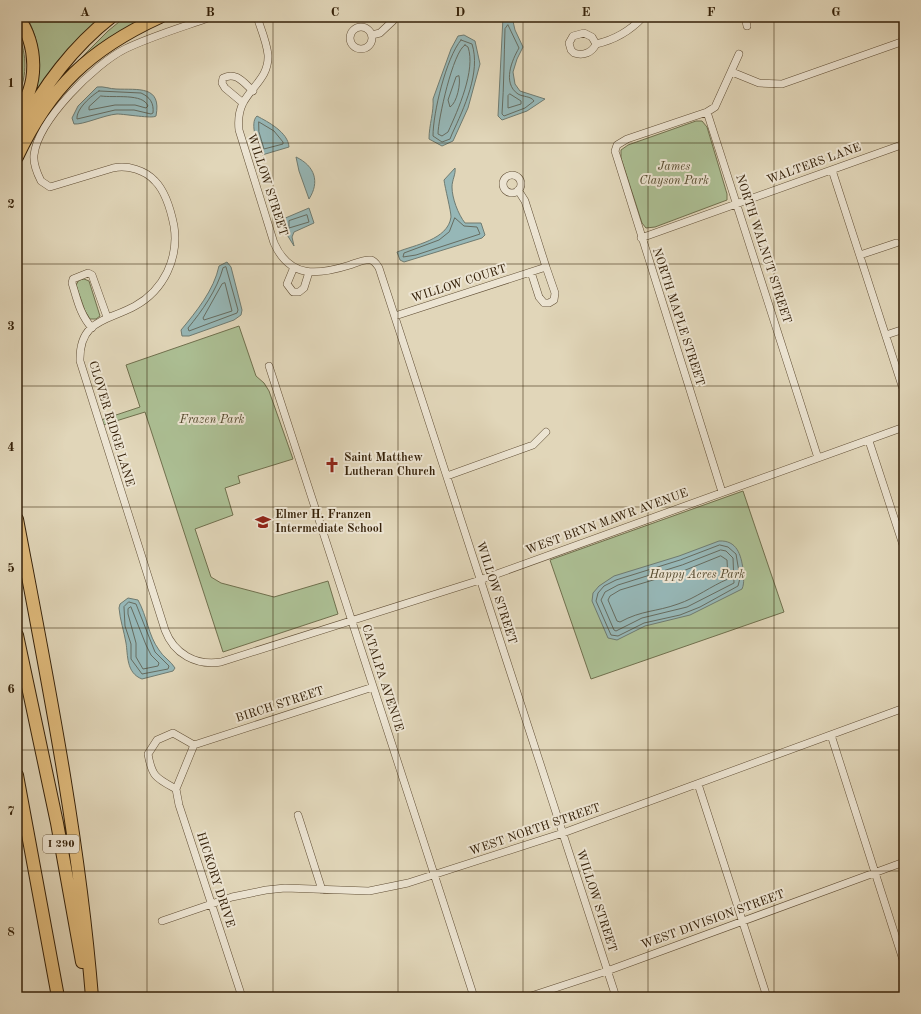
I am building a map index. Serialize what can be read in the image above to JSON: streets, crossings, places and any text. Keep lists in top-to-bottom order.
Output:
{
  "streets": {
    "highway": ["I 290"],
    "street": [
      "WALTERS LANE",
      "WILLOW STREET",
      "NORTH WALNUT STREET",
      "WILLOW COURT",
      "NORTH MAPLE STREET",
      "CLOVER RIDGE LANE",
      "WEST BRYN MAWR AVENUE",
      "CATALPA AVENUE",
      "BIRCH STREET",
      "WEST NORTH STREET",
      "HICKORY DRIVE",
      "WEST DIVISION STREET"
    ]
  },
  "crossings": [
    ["WALTERS LANE", "NORTH WALNUT STREET"],
    ["WALTERS LANE", "NORTH MAPLE STREET"],
    ["WILLOW STREET", "WILLOW COURT"],
    ["WILLOW STREET", "WEST BRYN MAWR AVENUE"],
    ["WILLOW STREET", "WEST NORTH STREET"],
    ["WILLOW STREET", "WEST DIVISION STREET"],
    ["NORTH WALNUT STREET", "NORTH MAPLE STREET"],
    ["NORTH WALNUT STREET", "WEST BRYN MAWR AVENUE"],
    ["NORTH MAPLE STREET", "WEST BRYN MAWR AVENUE"],
    ["CLOVER RIDGE LANE", "WEST BRYN MAWR AVENUE"],
    ["CLOVER RIDGE LANE", "CATALPA AVENUE"],
    ["WEST BRYN MAWR AVENUE", "CATALPA AVENUE"],
    ["CATALPA AVENUE", "BIRCH STREET"],
    ["CATALPA AVENUE", "WEST NORTH STREET"],
    ["WEST NORTH STREET", "HICKORY DRIVE"]
  ],
  "parks": ["James Clayson Park", "Frazen Park", "Happy Acres Park"],
  "places": {
    "church": ["Saint Matthew Lutheran Church"],
    "school or university": ["Elmer H. Franzen Intermediate School"]
  },
  "grid": {
    "columns": [
      "A",
      "B",
      "C",
      "D",
      "E",
      "F",
      "G"
    ],
    "rows": [
      "1",
      "2",
      "3",
      "4",
      "5",
      "6",
      "7",
      "8"
    ]
  }
}
